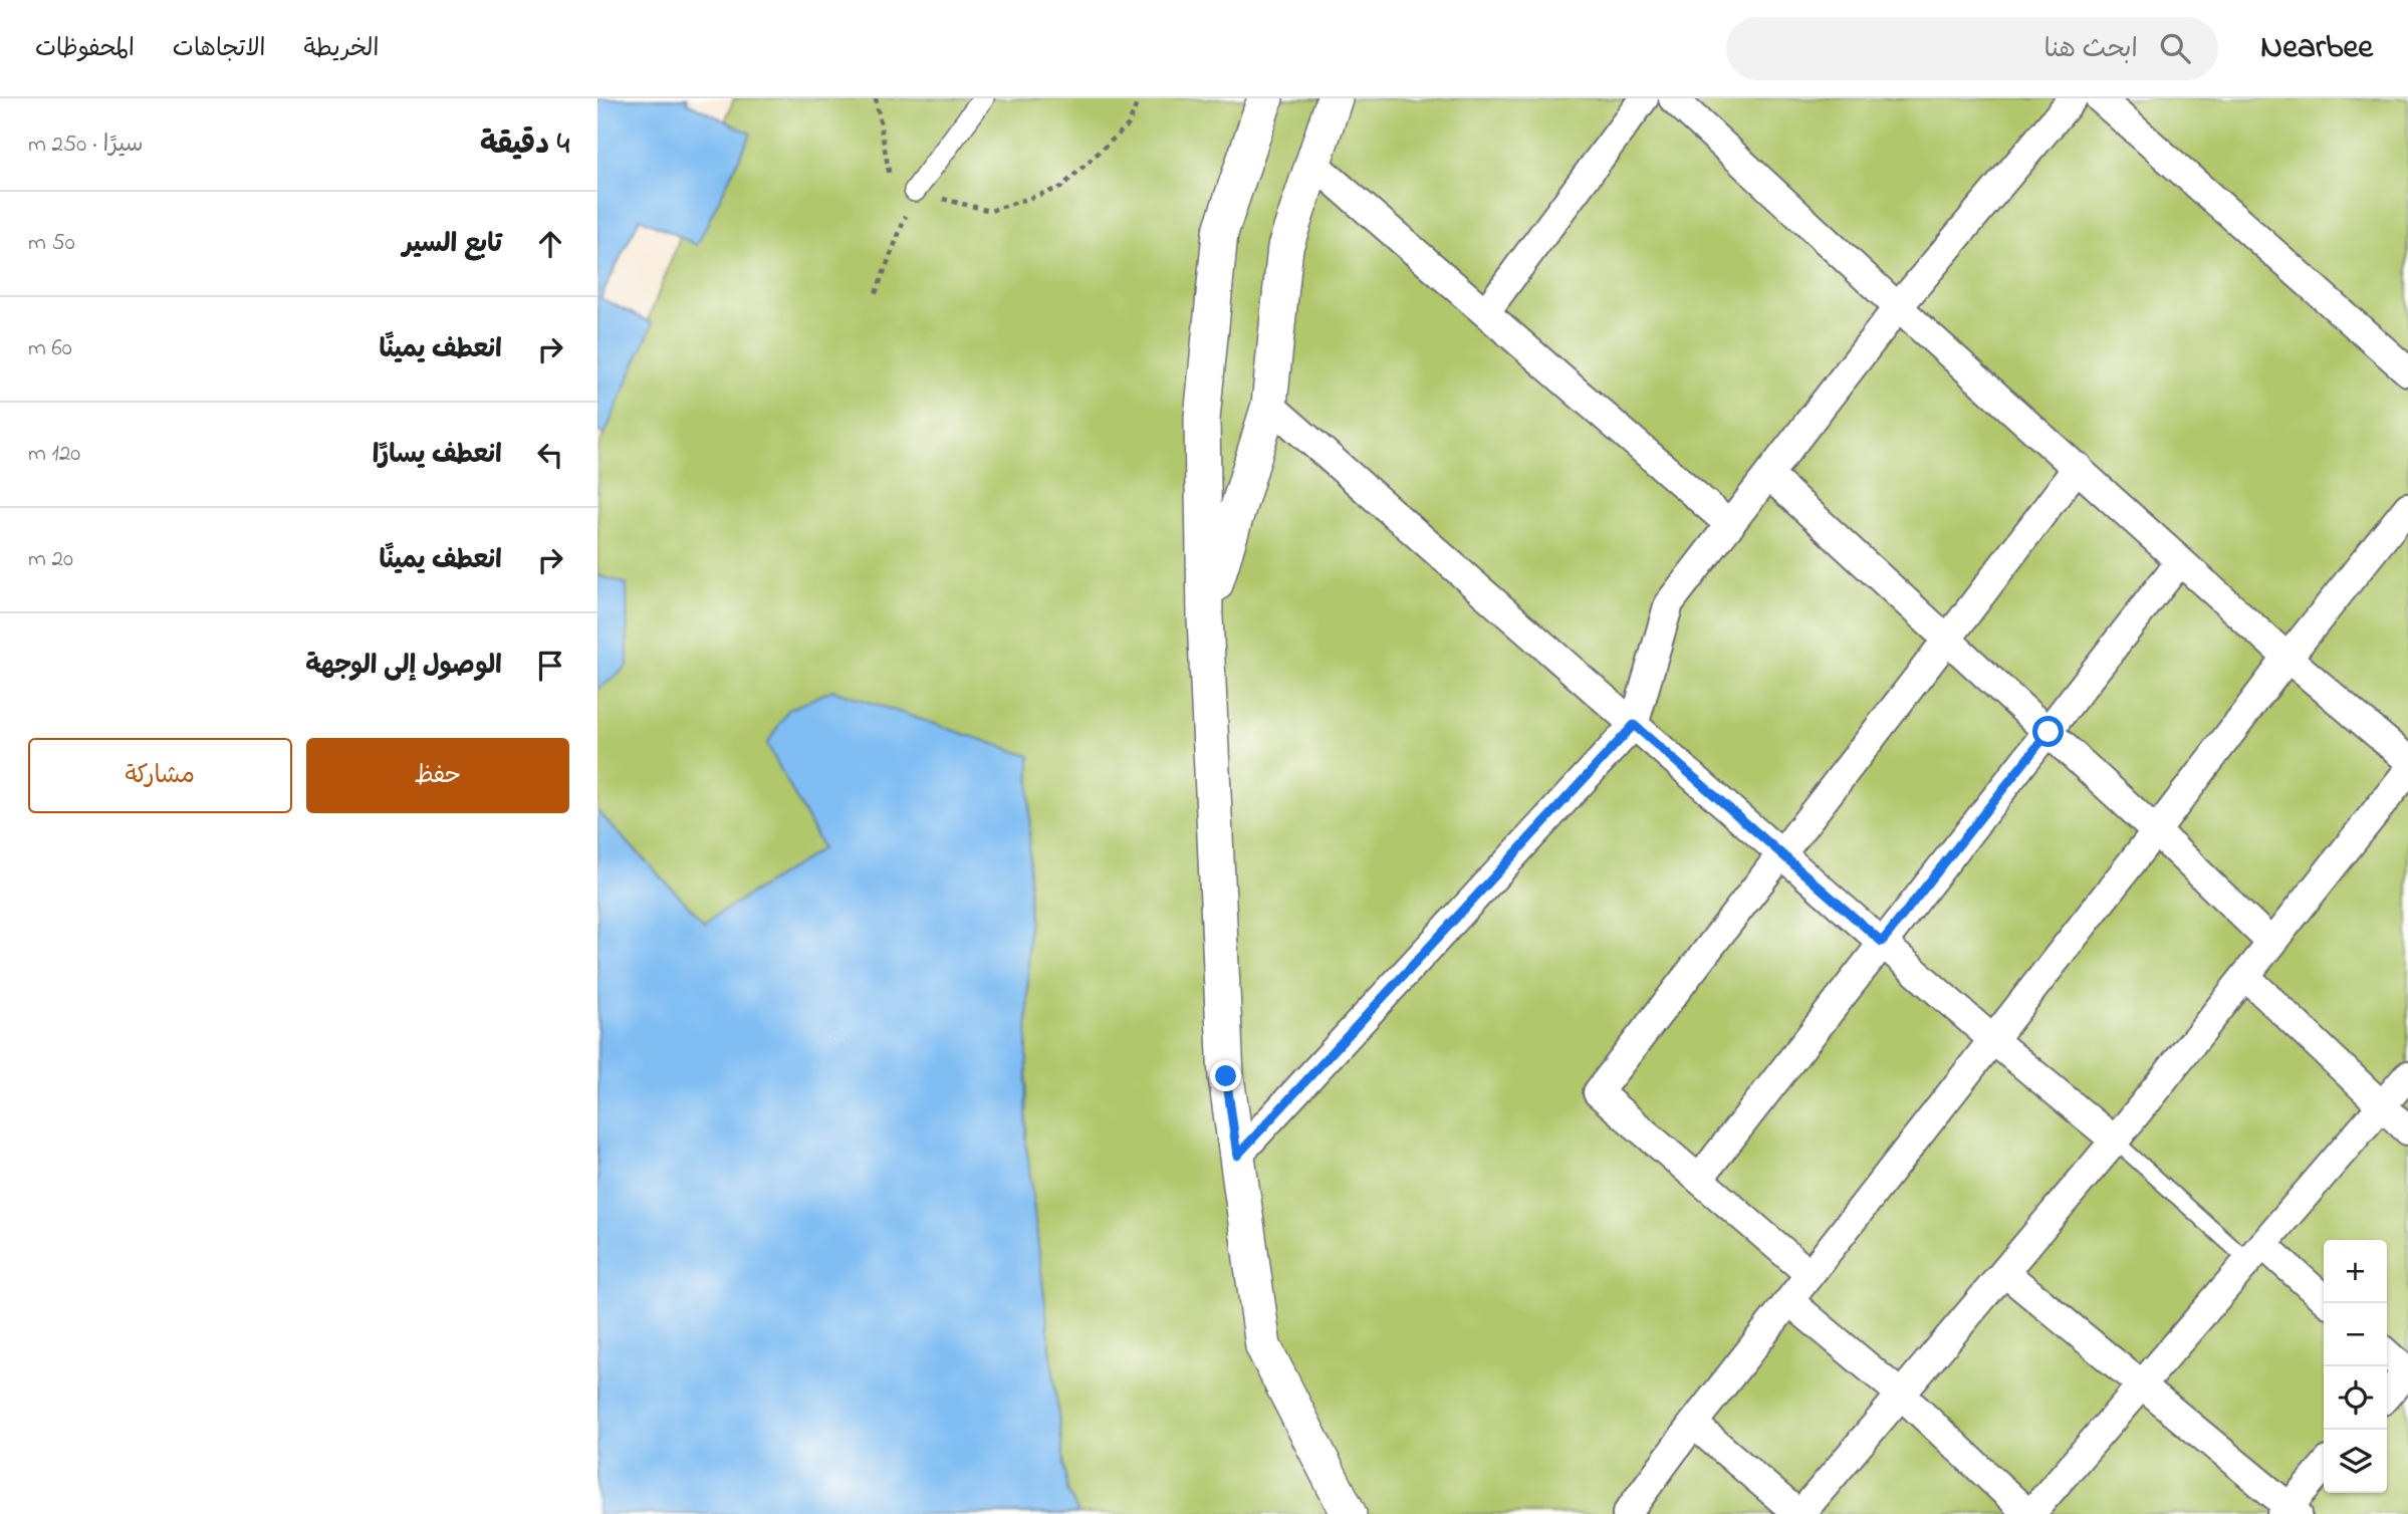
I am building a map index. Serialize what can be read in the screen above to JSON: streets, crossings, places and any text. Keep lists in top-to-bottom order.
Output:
{
  "page": {
    "header": "Nearbee",
    "search": "ابحث هنا",
    "nav": ["الخريطة", "الاتجاهات", "المحفوظات"],
    "heading": ["4 دقيقة", "سيرًا · 250 m"],
    "list": [
      ["تابع السير", "50 m"],
      ["انعطف يمينًا", "60 m"],
      ["انعطف يسارًا", "120 m"],
      ["انعطف يمينًا", "20 m"],
      "الوصول إلى الوجهة"
    ],
    "buttons": ["حفظ", "مشاركة"],
    "map_buttons": ["+", "−"]
  }
}
